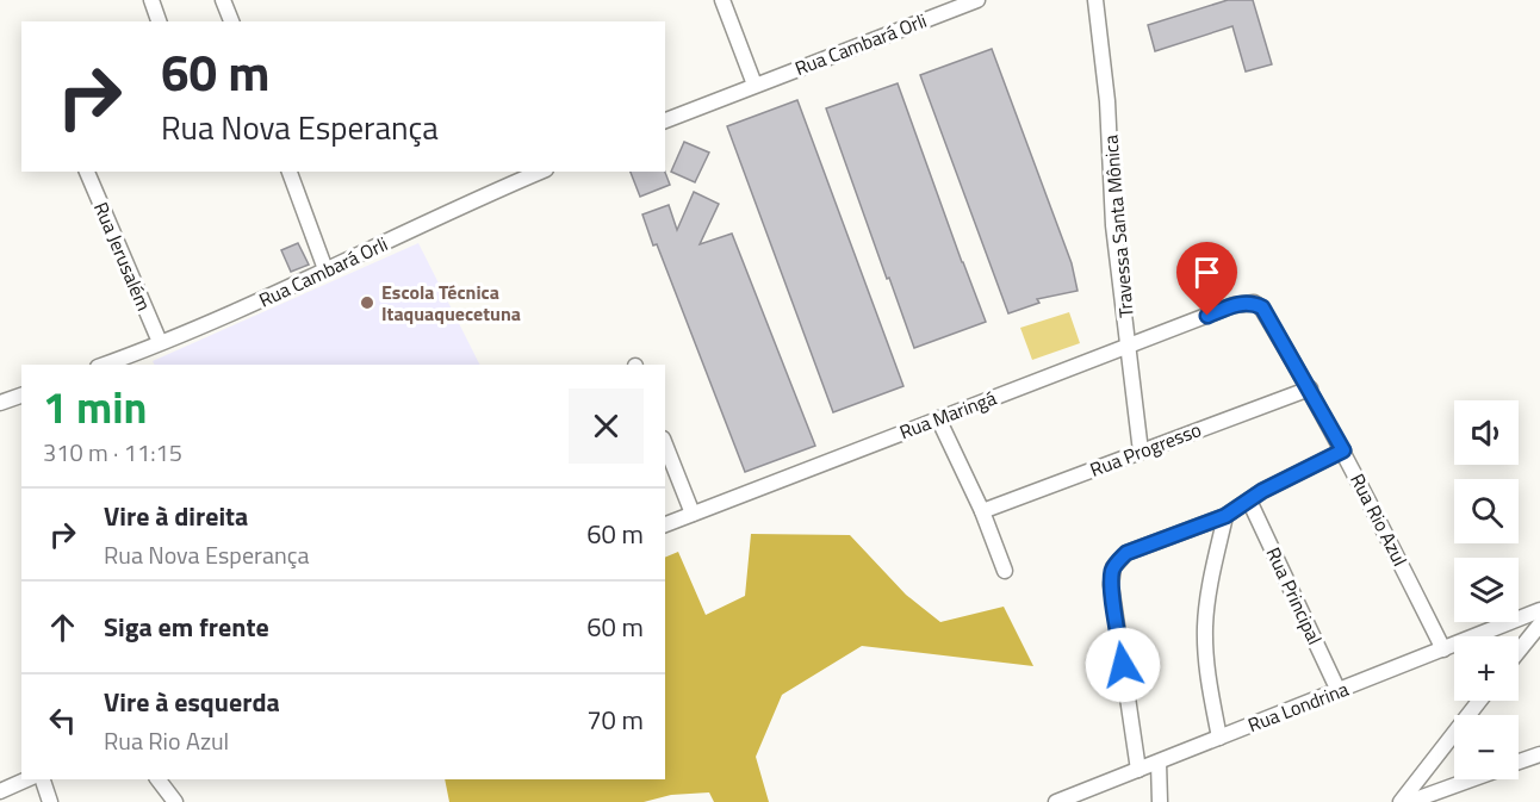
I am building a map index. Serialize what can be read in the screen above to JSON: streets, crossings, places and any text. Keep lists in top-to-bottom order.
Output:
{
  "streets": {
    "street": [
      "Rua Cambará Orli",
      "Travessa Santa Mônica",
      "Rua Jerusalém",
      "Rua Maringá",
      "Rua Progresso",
      "Rua Rio Azul",
      "Rua Principal",
      "Rua Londrina"
    ]
  },
  "crossings": [
    ["Rua Cambará Orli", "Rua Jerusalém"],
    ["Travessa Santa Mônica", "Rua Maringá"],
    ["Travessa Santa Mônica", "Rua Progresso"],
    ["Rua Maringá", "Rua Rio Azul"],
    ["Rua Progresso", "Rua Rio Azul"],
    ["Rua Rio Azul", "Rua Londrina"],
    ["Rua Principal", "Rua Londrina"]
  ],
  "places": ["Escola Técnica Itaquaquecetuna"],
  "page": {
    "turn": ["60 m", "Rua Nova Esperança"],
    "heading": ["1 min", "310 m · 11:15"],
    "map_buttons": ["+", "−"],
    "list": [
      {
        "name": "Vire à direita",
        "note": "Rua Nova Esperança",
        "value": "60 m"
      },
      {
        "name": "Siga em frente",
        "value": "60 m"
      },
      {
        "name": "Vire à esquerda",
        "note": "Rua Rio Azul",
        "value": "70 m"
      }
    ]
  }
}
